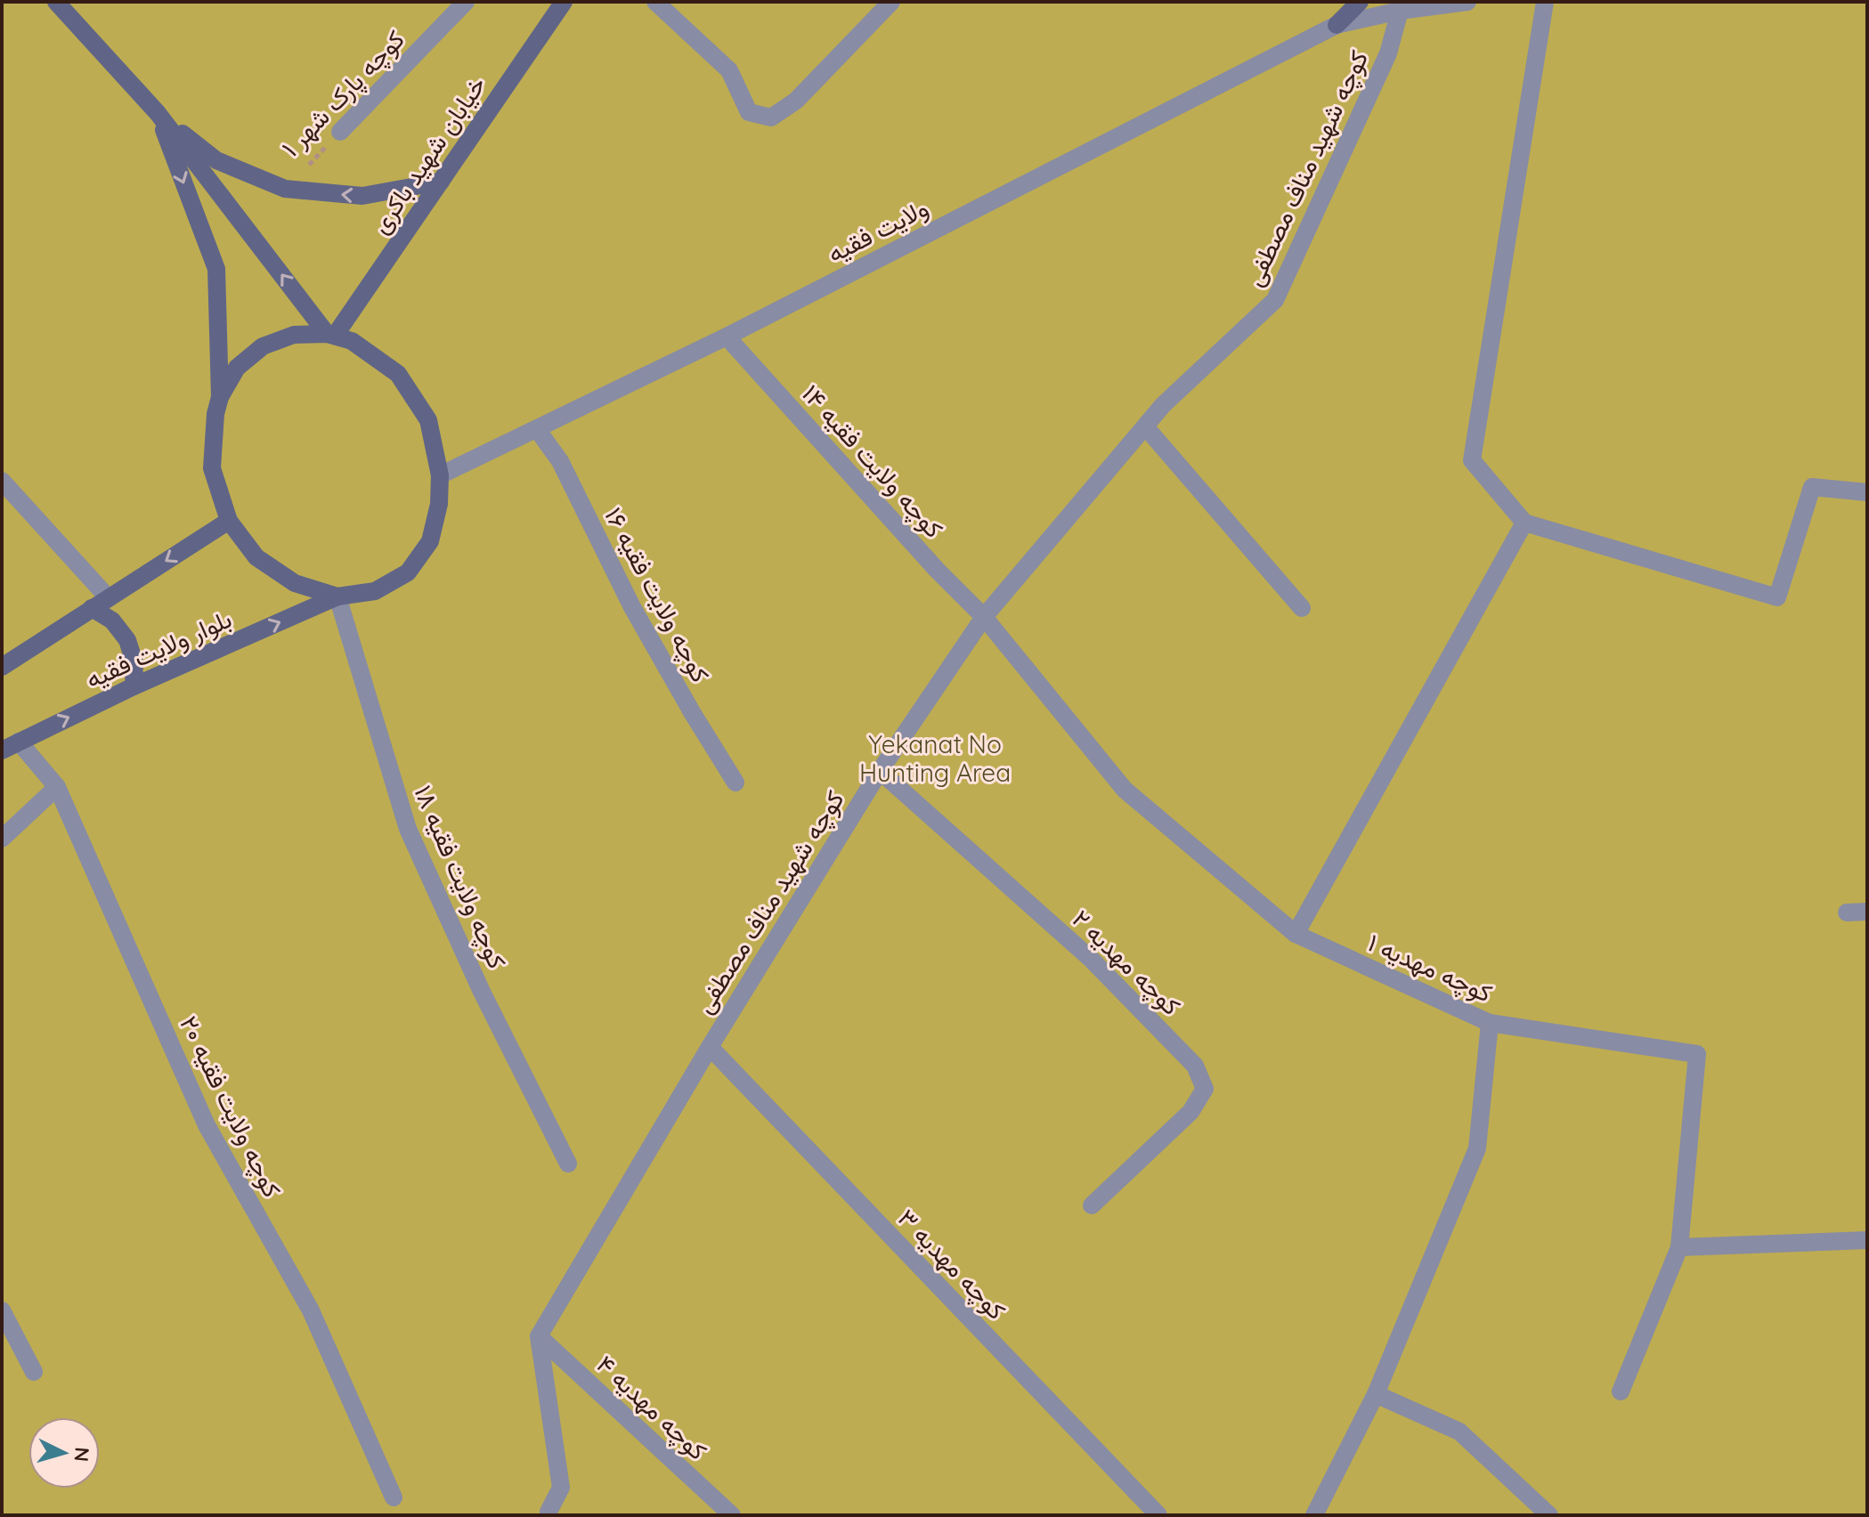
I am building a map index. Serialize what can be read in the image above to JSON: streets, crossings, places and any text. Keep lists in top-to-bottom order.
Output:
{
  "streets": {
    "main road": ["خیابان شهید باکری", "بلوار ولایت فقیه"],
    "street": [
      "کوچه پارک شهر ۱",
      "کوچه شهید مناف مصطفی",
      "ولایت فقیه",
      "کوچه ولایت فقیه ۱۴",
      "کوچه ولایت فقیه ۱۶",
      "کوچه ولایت فقیه ۱۸",
      "کوچه مهدیه ۲",
      "کوچه مهدیه ۱",
      "کوچه ولایت فقیه ۲۰",
      "کوچه مهدیه ۳",
      "کوچه مهدیه ۴"
    ]
  },
  "crossings": [
    ["خیابان شهید باکری", "ولایت فقیه"],
    ["خیابان شهید باکری", "بلوار ولایت فقیه"],
    ["خیابان شهید باکری", "کوچه ولایت فقیه ۱۸"],
    ["کوچه شهید مناف مصطفی", "ولایت فقیه"],
    ["کوچه شهید مناف مصطفی", "کوچه ولایت فقیه ۱۴"],
    ["کوچه شهید مناف مصطفی", "کوچه مهدیه ۲"],
    ["کوچه شهید مناف مصطفی", "کوچه مهدیه ۱"],
    ["کوچه شهید مناف مصطفی", "کوچه مهدیه ۳"],
    ["کوچه شهید مناف مصطفی", "کوچه مهدیه ۴"],
    ["ولایت فقیه", "کوچه ولایت فقیه ۱۴"],
    ["ولایت فقیه", "کوچه ولایت فقیه ۱۶"],
    ["ولایت فقیه", "بلوار ولایت فقیه"],
    ["ولایت فقیه", "کوچه ولایت فقیه ۱۸"],
    ["کوچه ولایت فقیه ۱۴", "کوچه مهدیه ۱"],
    ["بلوار ولایت فقیه", "کوچه ولایت فقیه ۱۸"],
    ["بلوار ولایت فقیه", "کوچه ولایت فقیه ۲۰"]
  ],
  "parks": ["Yekanat No Hunting Area"],
  "north": "right"
}
